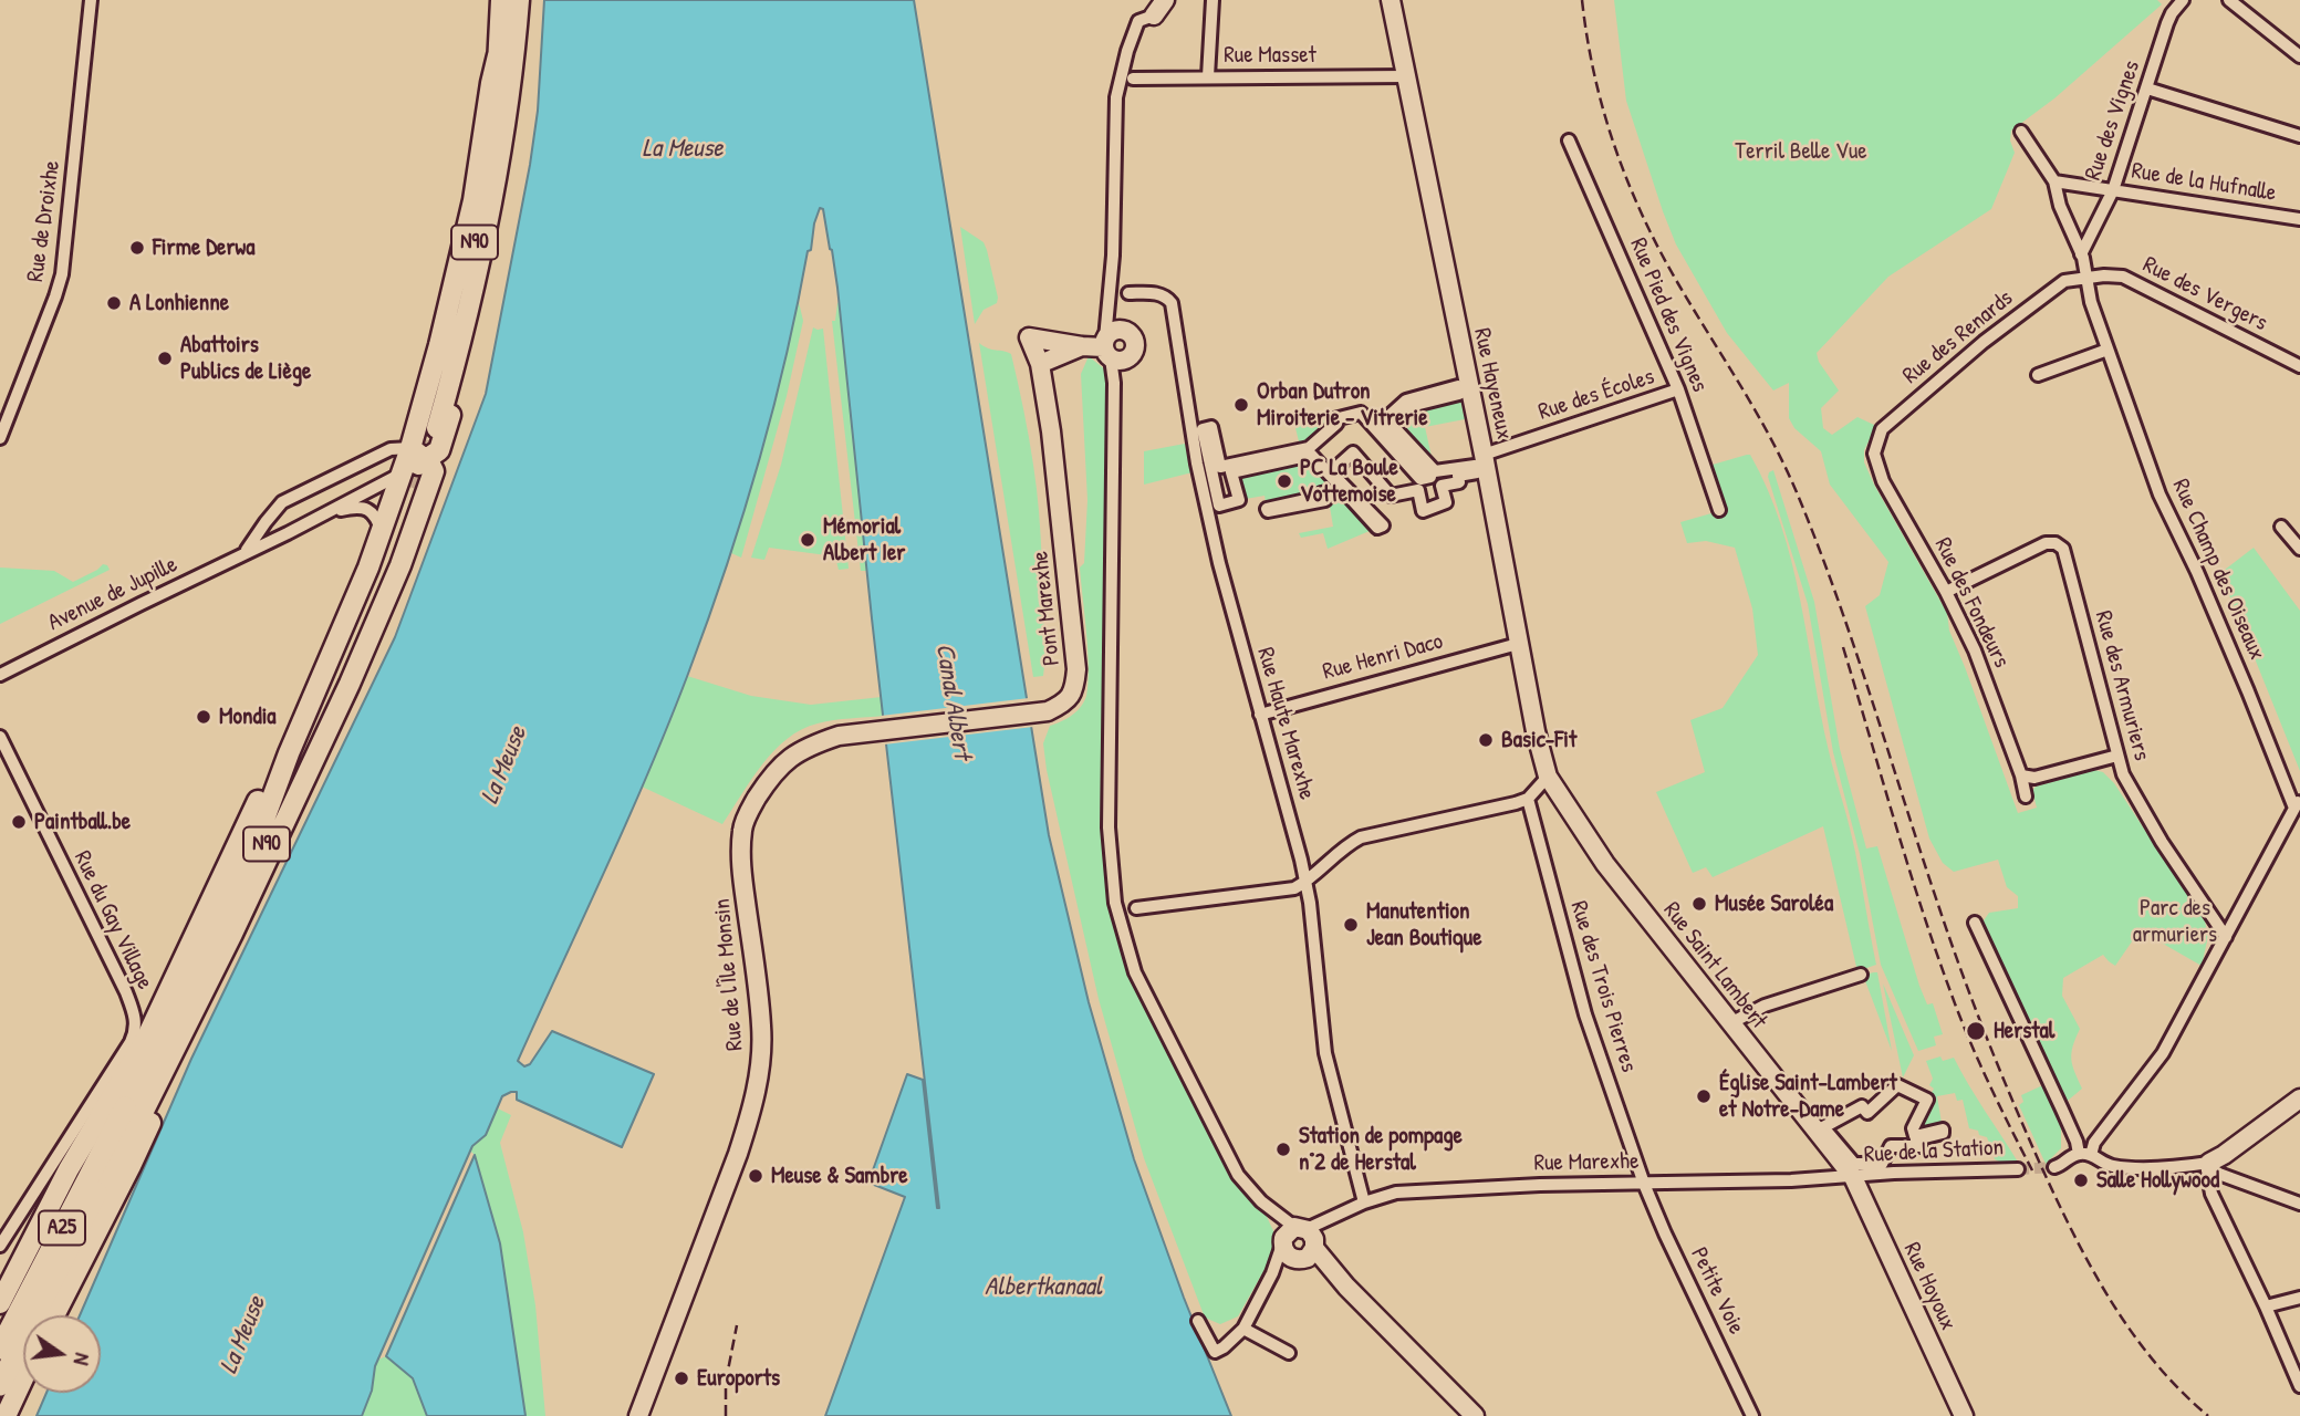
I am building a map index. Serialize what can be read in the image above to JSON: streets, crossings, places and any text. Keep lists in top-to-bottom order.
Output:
{
  "streets": {
    "highway": ["A25"],
    "main road": ["N90"],
    "street": [
      "Rue Masset",
      "Rue des Vignes",
      "Rue de la Hufnalle",
      "Rue de Droixhe",
      "Rue des Vergers",
      "Rue Pied des Vignes",
      "Rue des Renards",
      "Rue Hayeneux",
      "Rue des Écoles",
      "Rue Champ des Oiseaux",
      "Avenue de Jupille",
      "Rue des Fondeurs",
      "Pont Marexhe",
      "Rue Henri Daco",
      "Rue des Armuriers",
      "Rue Haute Marexhe",
      "Rue du Gay Village",
      "Rue Saint Lambert",
      "Rue de l'Île Monsin",
      "Rue des Trois Pierres",
      "Rue de la Station",
      "Rue Marexhe",
      "Rue Hoyoux",
      "Petite Voie"
    ]
  },
  "crossings": [
    ["Rue Masset", "Rue Hayeneux"],
    ["Rue des Vignes", "Rue de la Hufnalle"],
    ["Rue des Vignes", "Rue Champ des Oiseaux"],
    ["Rue de la Hufnalle", "Rue Champ des Oiseaux"],
    ["N90", "Avenue de Jupille"],
    ["N90", "A25"],
    ["Rue des Vergers", "Rue des Renards"],
    ["Rue des Vergers", "Rue Champ des Oiseaux"],
    ["Rue Pied des Vignes", "Rue des Écoles"],
    ["Rue des Renards", "Rue Champ des Oiseaux"],
    ["Rue des Renards", "Rue des Fondeurs"],
    ["Rue Hayeneux", "Rue des Écoles"],
    ["Rue Hayeneux", "Rue Henri Daco"],
    ["Rue Hayeneux", "Rue Saint Lambert"],
    ["Rue des Fondeurs", "Rue des Armuriers"],
    ["Pont Marexhe", "Rue de l'Île Monsin"],
    ["Rue Henri Daco", "Rue Haute Marexhe"],
    ["Rue Haute Marexhe", "Rue Marexhe"],
    ["Rue Saint Lambert", "Rue de la Station"],
    ["Rue Saint Lambert", "Rue Marexhe"],
    ["Rue Saint Lambert", "Rue Hoyoux"],
    ["Rue des Trois Pierres", "Rue Marexhe"],
    ["Rue des Trois Pierres", "Petite Voie"],
    ["Rue de la Station", "Rue Marexhe"],
    ["Rue de la Station", "Rue Hoyoux"],
    ["Rue Marexhe", "Rue Hoyoux"],
    ["Rue Marexhe", "Petite Voie"]
  ],
  "water": ["La Meuse", "Canal Albert", "Albertkanaal"],
  "parks": ["Terril Belle Vue", "Parc des armuriers"],
  "places": [
    "Firme Derwa",
    "A Lonhienne",
    "Abattoirs Publics de Liège",
    "Orban Dutron Miroiterie - Vitrerie",
    "PC La Boule Vottemoise",
    "Mémorial Albert Ier",
    "Mondia",
    "Basic-Fit",
    "Paintball.be",
    "Musée Saroléa",
    "Manutention Jean Boutique",
    "Herstal",
    "Église Saint-Lambert et Notre-Dame",
    "Station de pompage n°2 de Herstal",
    "Meuse & Sambre",
    "Salle Hollywood",
    "Euroports"
  ],
  "north": "right"
}
